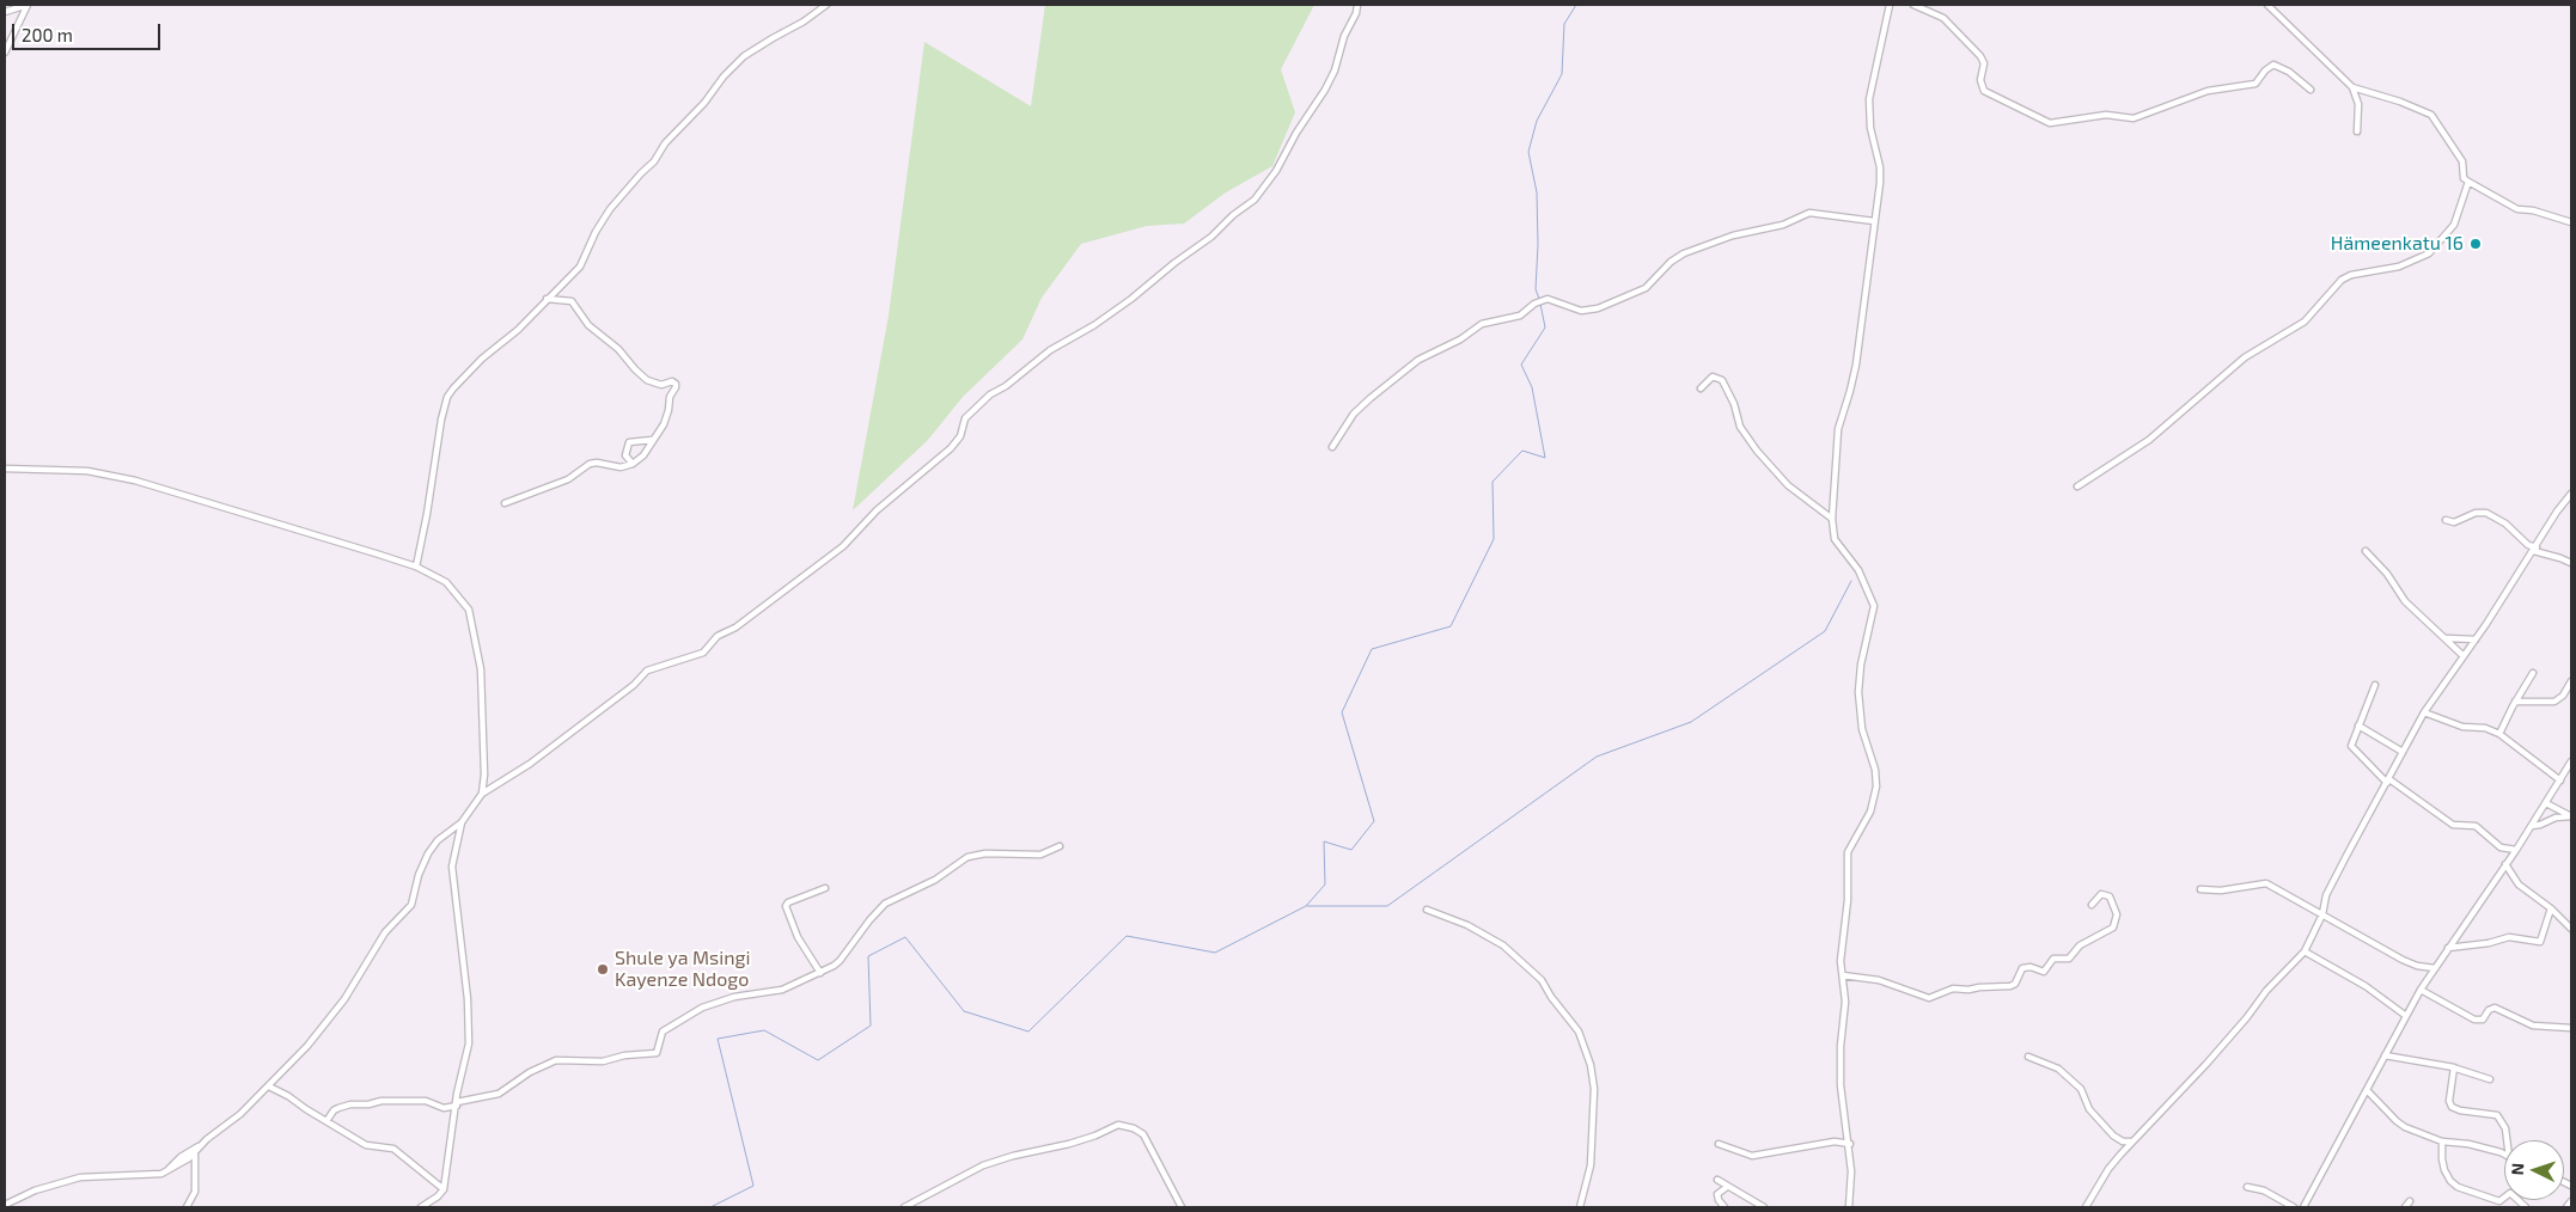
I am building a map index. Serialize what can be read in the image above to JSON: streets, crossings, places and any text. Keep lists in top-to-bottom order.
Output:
{
  "places": ["Hämeenkatu 16", "Shule ya Msingi Kayenze Ndogo"],
  "scale_bar": "200 m",
  "north": "left"
}
